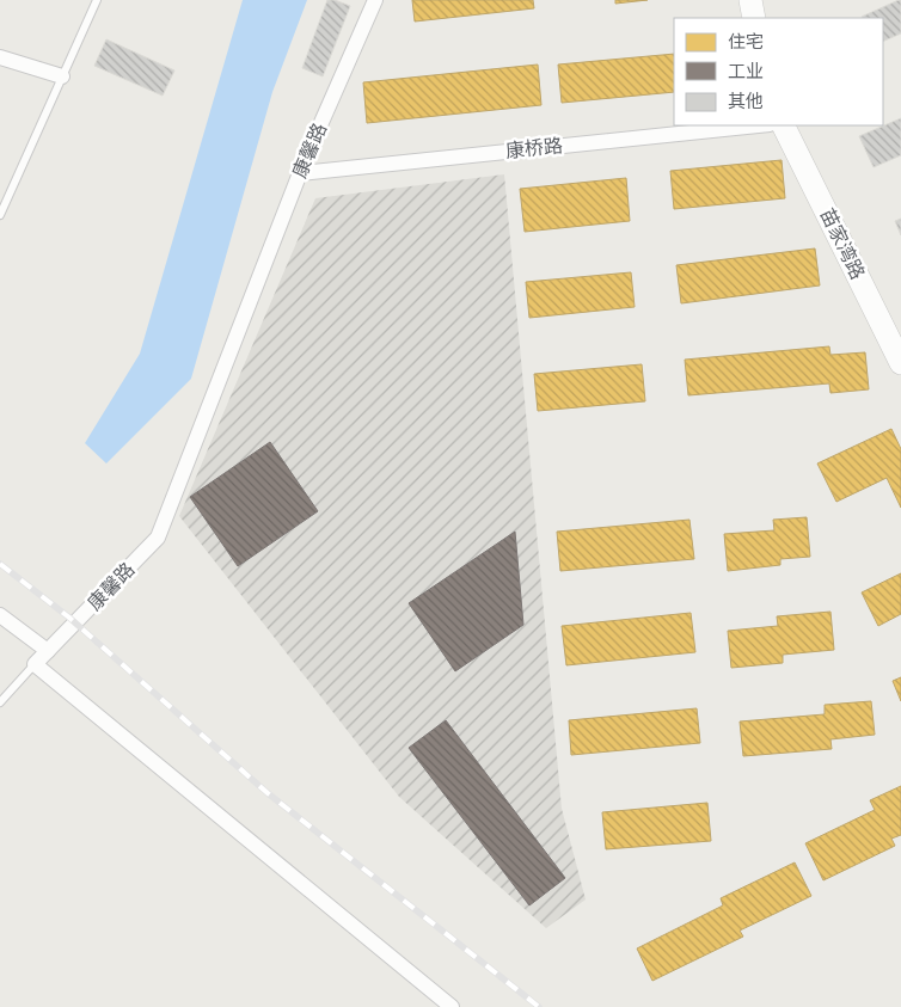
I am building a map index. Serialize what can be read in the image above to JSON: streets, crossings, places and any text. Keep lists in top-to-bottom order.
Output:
{
  "streets": {
    "street": ["康桥路", "康馨路", "苗家湾路"]
  },
  "crossings": [
    ["康桥路", "康馨路"]
  ],
  "legend": ["住宅", "工业", "其他"]
}
